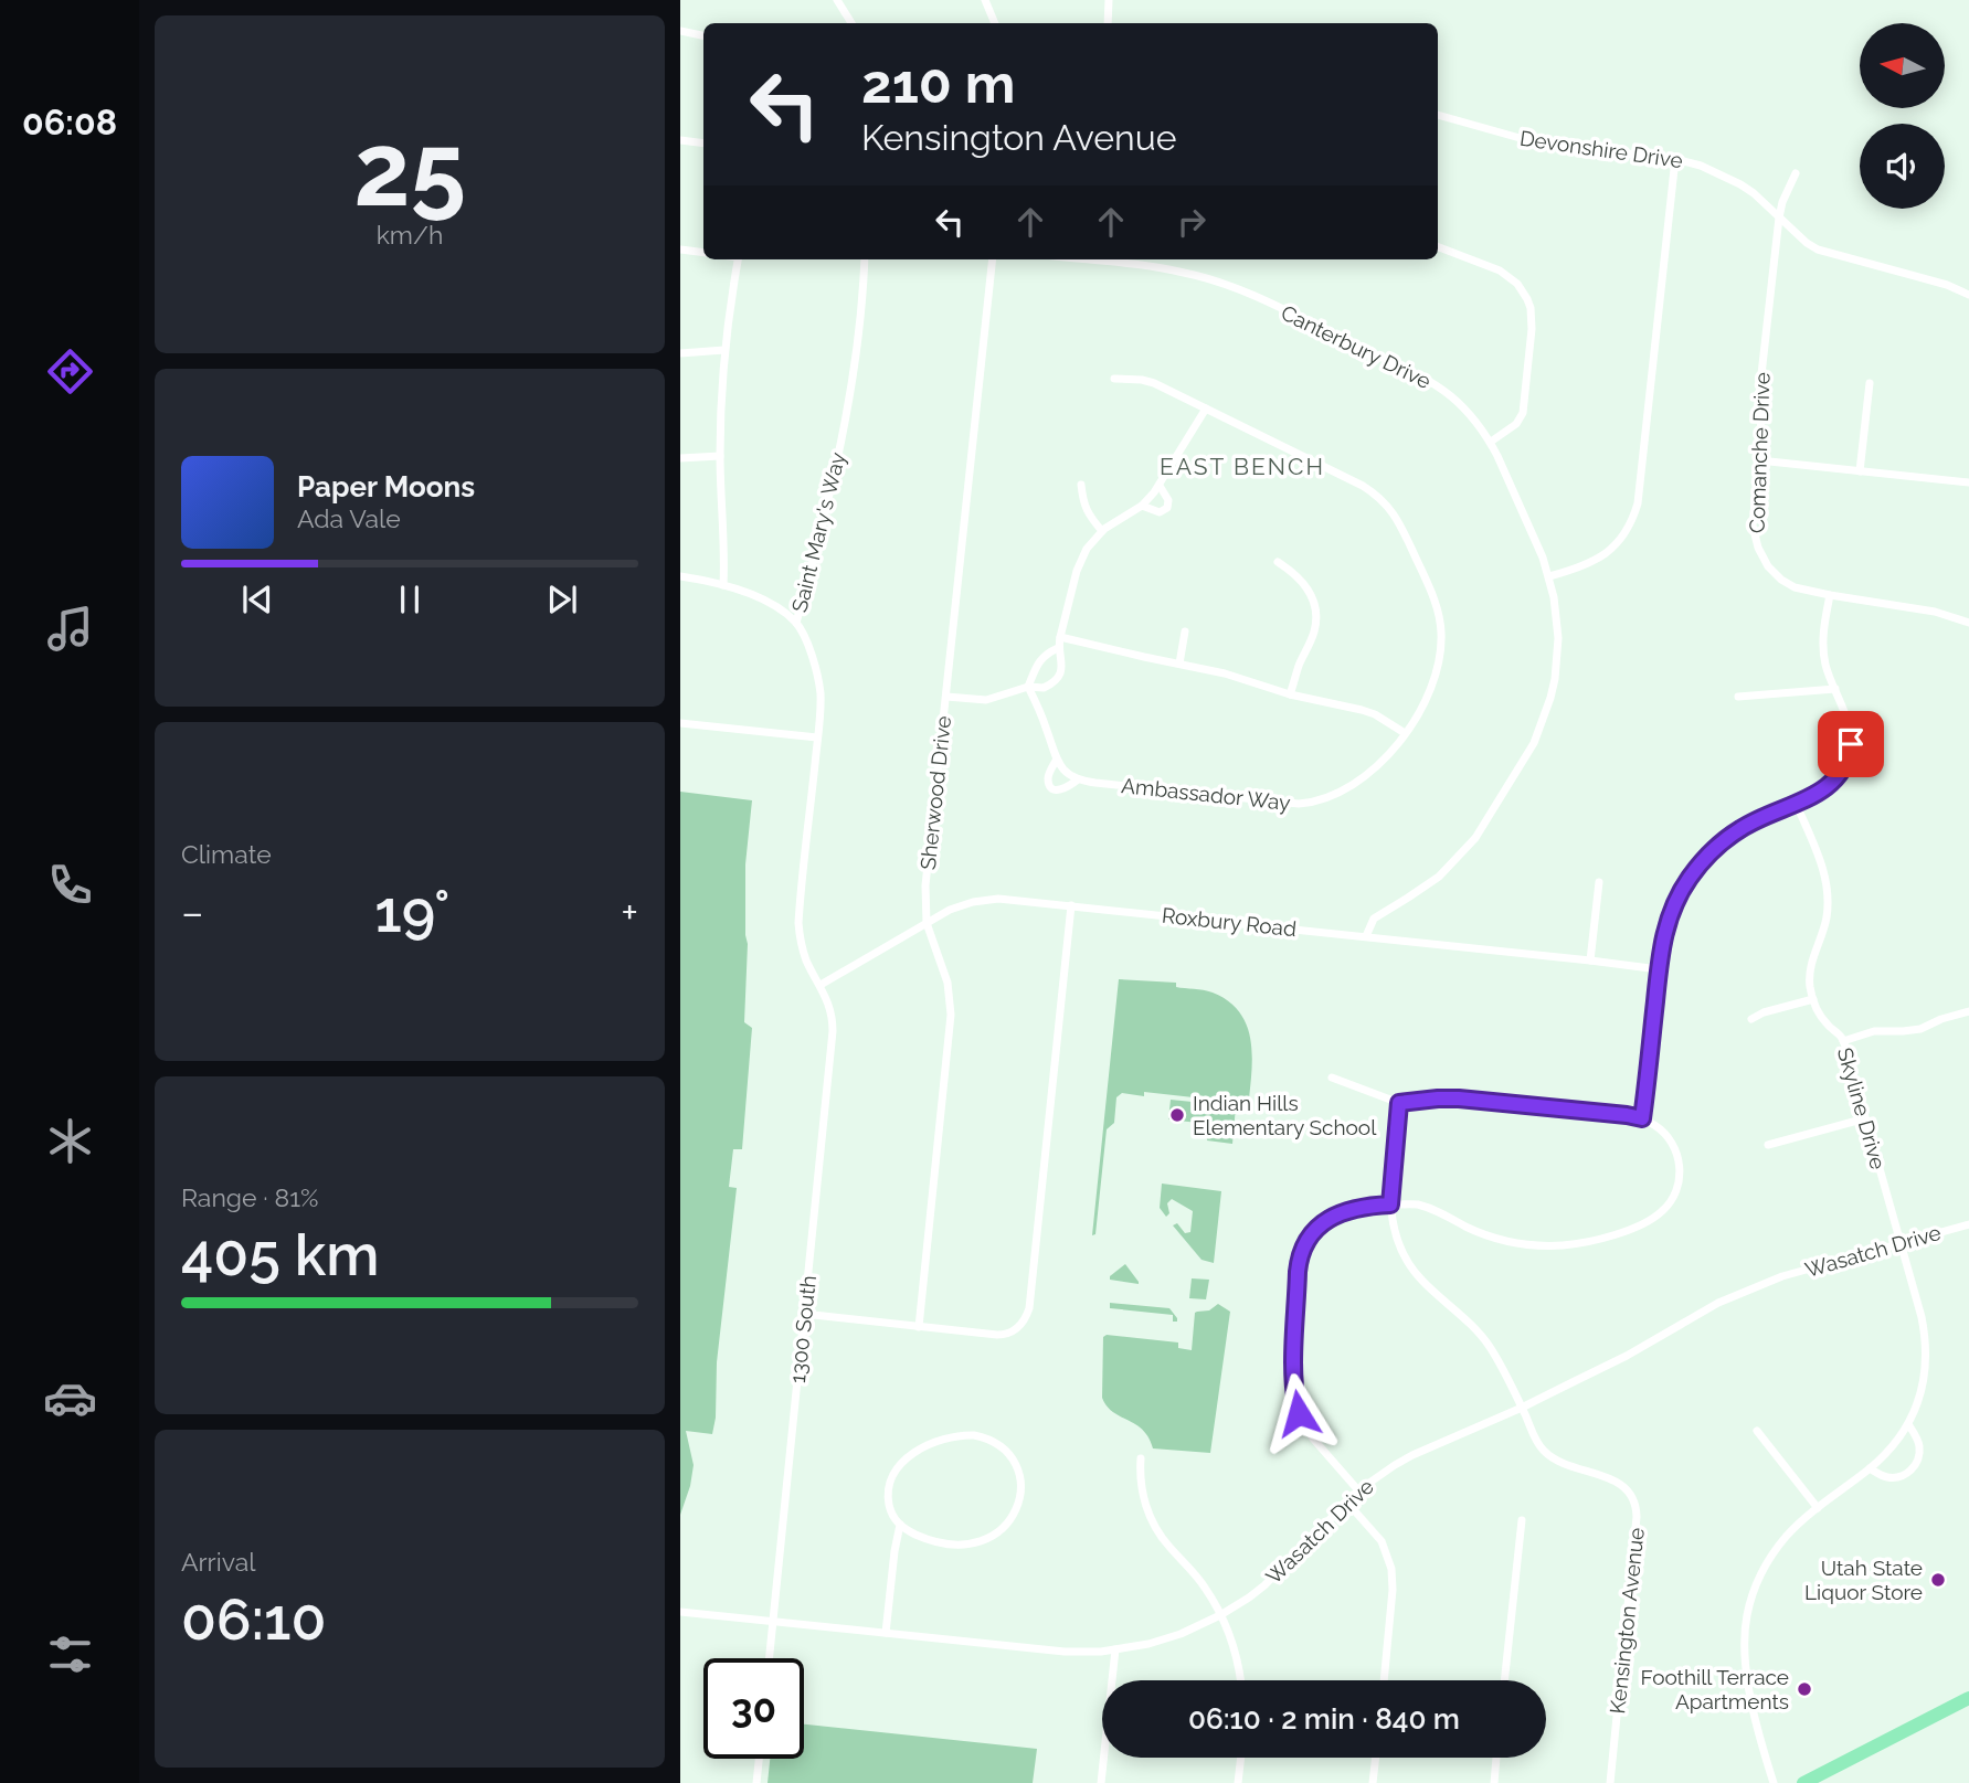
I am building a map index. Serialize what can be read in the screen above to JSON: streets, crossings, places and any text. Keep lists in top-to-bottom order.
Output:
{
  "streets": {
    "street": [
      "Devonshire Drive",
      "Canterbury Drive",
      "Comanche Drive",
      "Saint Mary's Way",
      "Sherwood Drive",
      "Ambassador Way",
      "Roxbury Road",
      "Skyline Drive",
      "Wasatch Drive",
      "1300 South",
      "Kensington Avenue"
    ]
  },
  "crossings": [
    ["Devonshire Drive", "Comanche Drive"],
    ["Canterbury Drive", "Roxbury Road"],
    ["Saint Mary's Way", "Roxbury Road"],
    ["Saint Mary's Way", "1300 South"],
    ["Sherwood Drive", "Roxbury Road"],
    ["Roxbury Road", "1300 South"],
    ["Skyline Drive", "Wasatch Drive"],
    ["Wasatch Drive", "1300 South"],
    ["Wasatch Drive", "Kensington Avenue"]
  ],
  "districts": ["EAST BENCH"],
  "places": ["Indian Hills Elementary School", "Utah State Liquor Store", "Foothill Terrace Apartments"],
  "north": "left",
  "page": {
    "tabs": "06:08",
    "tile": [
      ["25", "km/h"],
      "Climate",
      ["Range · 81%", "405 km"],
      ["Arrival", "06:10"]
    ],
    "turn": ["210 m", "Kensington Avenue"],
    "song": ["Paper Moons", "Ada Vale"],
    "heat": ["−", "19°", "+"],
    "limit": "30",
    "trip": "06:10 · 2 min · 840 m"
  }
}
